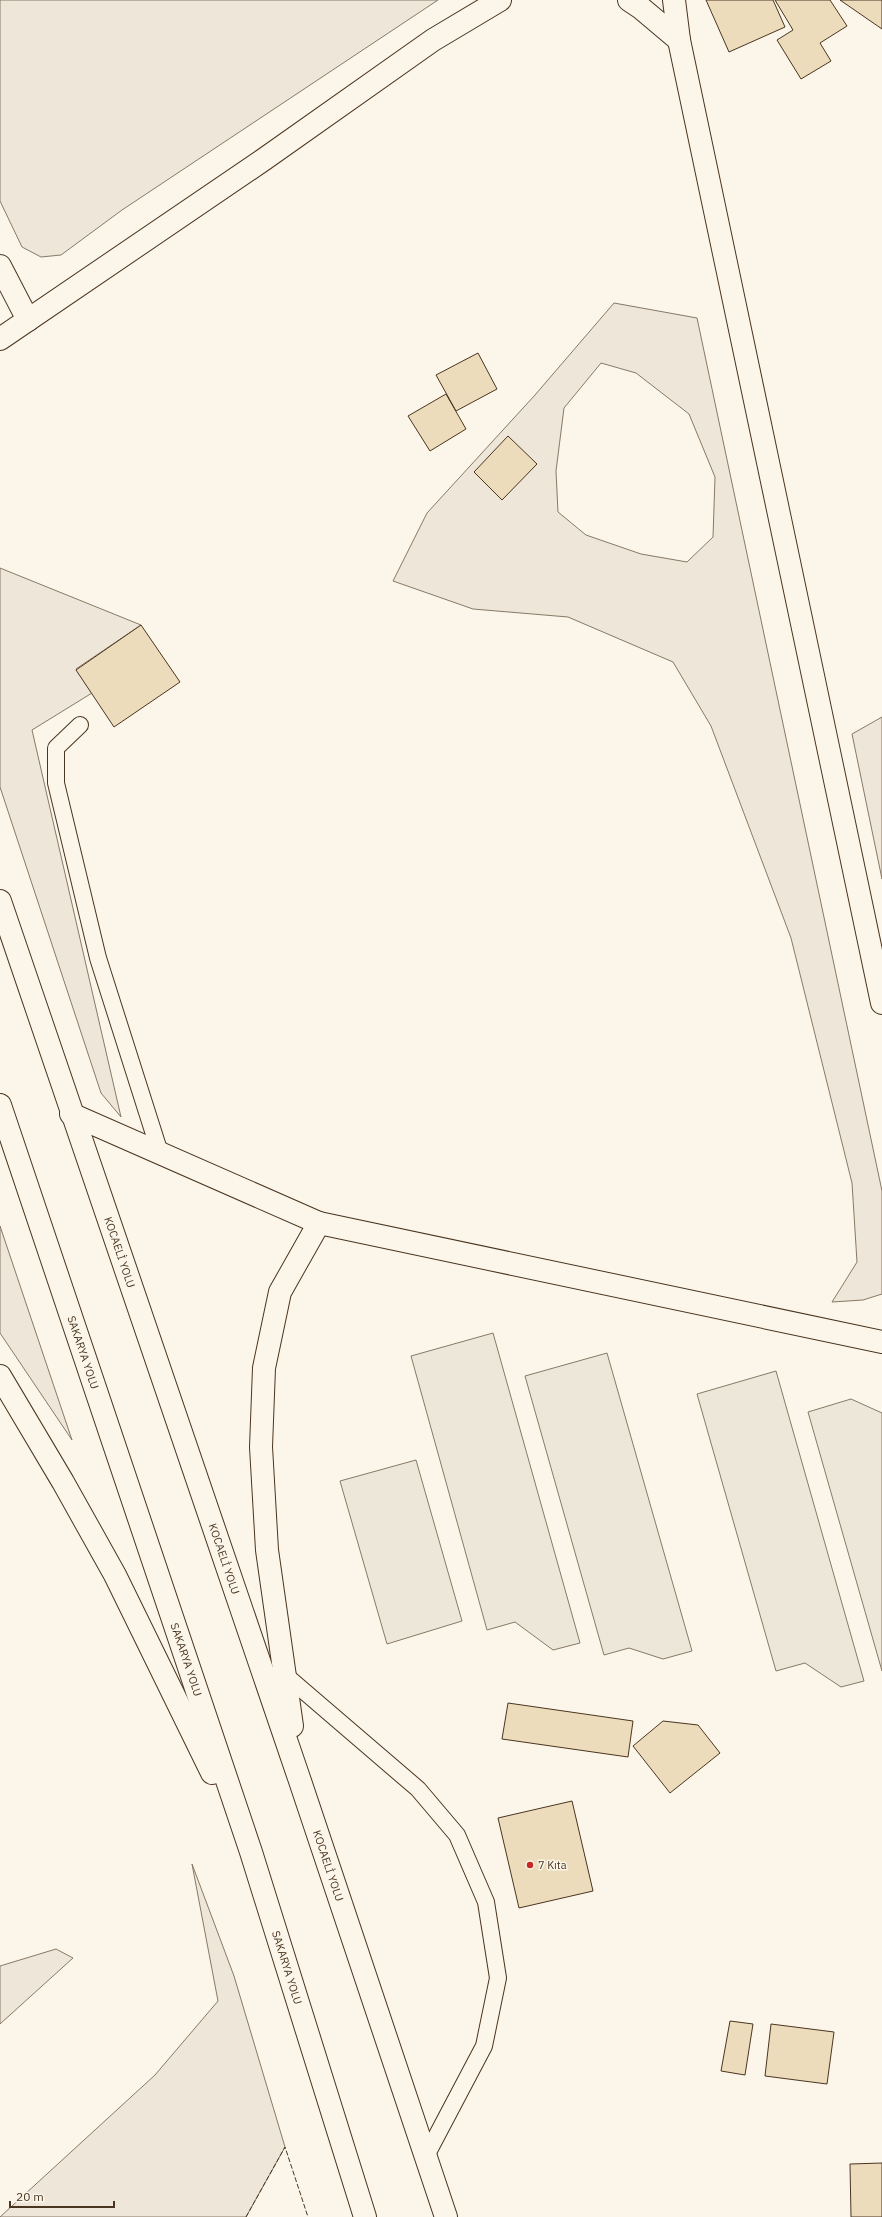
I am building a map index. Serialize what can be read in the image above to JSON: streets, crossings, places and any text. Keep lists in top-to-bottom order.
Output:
{
  "streets": {
    "main road": ["KOCAELİ YOLU", "SAKARYA YOLU"]
  },
  "places": ["7 Kıta"],
  "scale_bar": "20 m"
}
